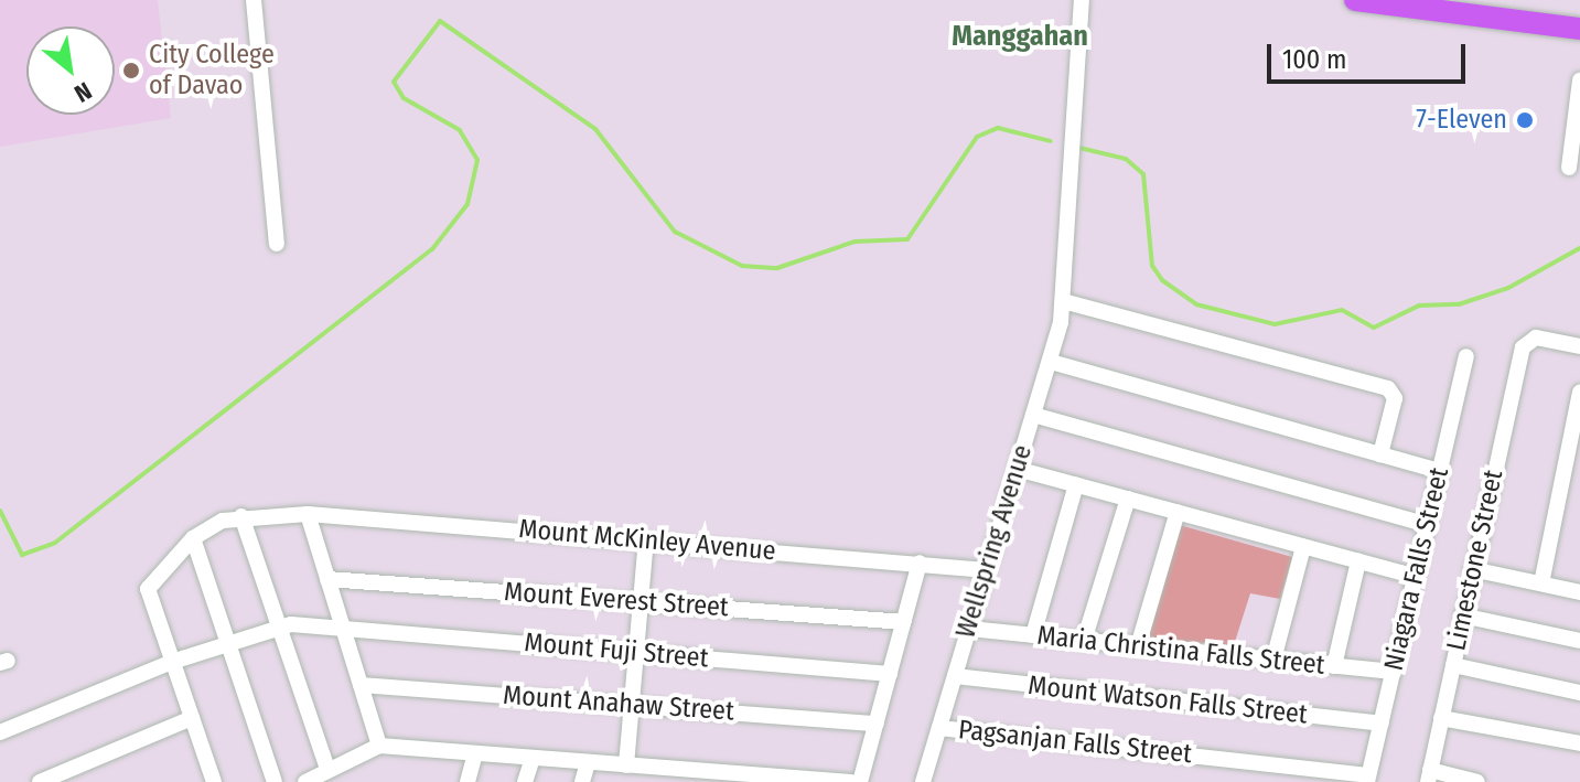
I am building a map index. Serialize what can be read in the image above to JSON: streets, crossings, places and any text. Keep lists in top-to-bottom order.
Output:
{
  "streets": {
    "street": [
      "Mount McKinley Avenue",
      "Wellspring Avenue",
      "Limestone Street",
      "Niagara Falls Street",
      "Mount Everest Street",
      "Mount Fuji Street",
      "Maria Christina Falls Street",
      "Mount Watson Falls Street",
      "Mount Anahaw Street",
      "Pagsanjan Falls Street"
    ]
  },
  "crossings": [
    ["Mount McKinley Avenue", "Wellspring Avenue"],
    ["Wellspring Avenue", "Maria Christina Falls Street"],
    ["Wellspring Avenue", "Mount Watson Falls Street"],
    ["Wellspring Avenue", "Pagsanjan Falls Street"],
    ["Niagara Falls Street", "Maria Christina Falls Street"],
    ["Niagara Falls Street", "Mount Watson Falls Street"],
    ["Niagara Falls Street", "Pagsanjan Falls Street"]
  ],
  "districts": ["Manggahan"],
  "places": ["City College of Davao", "7-Eleven"],
  "scale_bar": "100 m",
  "north": "bottom right"
}
